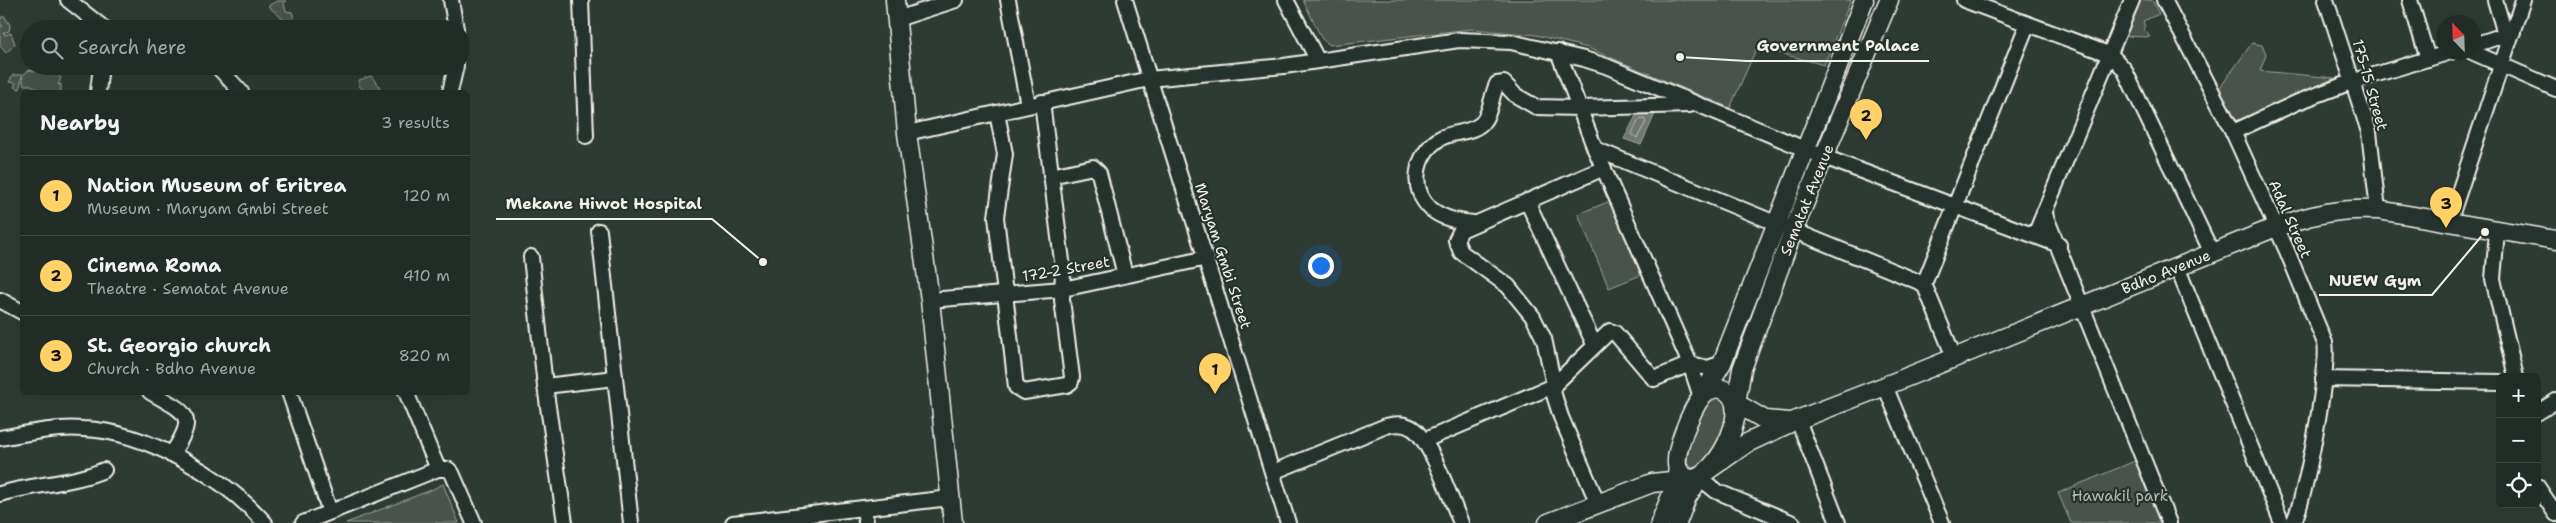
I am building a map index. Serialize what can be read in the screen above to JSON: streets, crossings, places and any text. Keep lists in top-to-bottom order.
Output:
{
  "streets": {
    "main road": ["Sematat Avenue", "Bdho Avenue"],
    "street": [
      "175-15 Street",
      "Adal Street",
      "Maryam Gmbi Street",
      "172-2 Street"
    ]
  },
  "crossings": [
    ["175-15 Street", "Bdho Avenue"],
    ["Sematat Avenue", "Bdho Avenue"],
    ["Adal Street", "Bdho Avenue"],
    ["Maryam Gmbi Street", "172-2 Street"]
  ],
  "parks": ["Hawakil park"],
  "places": ["Government Palace", "NUEW Gym", "Mekane Hiwot Hospital"],
  "north": "top left",
  "page": {
    "search": "Search here",
    "heading": ["Nearby", "3 results"],
    "pins": ["2", "3", "1"],
    "list": [
      {
        "mark": "1",
        "name": "Nation Museum of Eritrea",
        "note": "Museum · Maryam Gmbi Street",
        "value": "120 m"
      },
      {
        "mark": "2",
        "name": "Cinema Roma",
        "note": "Theatre · Sematat Avenue",
        "value": "410 m"
      },
      {
        "mark": "3",
        "name": "St. Georgio church",
        "note": "Church · Bdho Avenue",
        "value": "820 m"
      }
    ],
    "map_buttons": ["+", "−"]
  }
}
